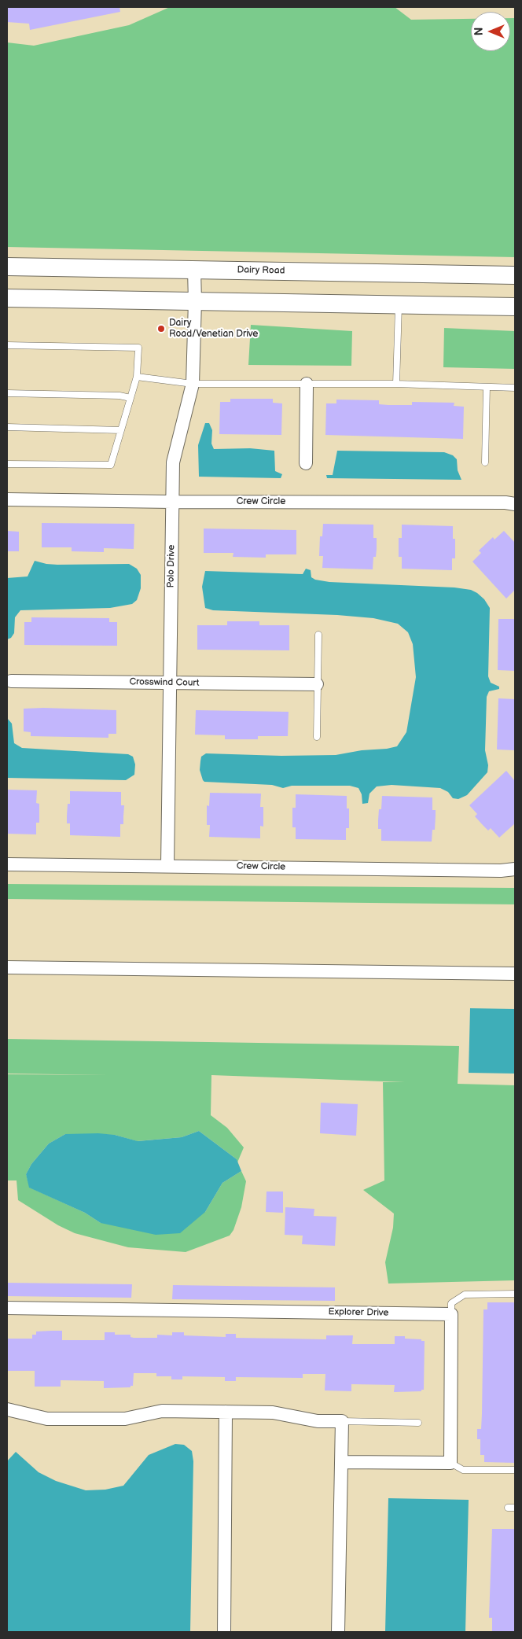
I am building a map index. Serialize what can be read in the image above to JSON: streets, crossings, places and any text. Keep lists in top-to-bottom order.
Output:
{
  "streets": {
    "street": [
      "Dairy Road",
      "Crew Circle",
      "Polo Drive",
      "Crosswind Court",
      "Explorer Drive"
    ]
  },
  "crossings": [
    ["Dairy Road", "Polo Drive"],
    ["Crew Circle", "Polo Drive"],
    ["Polo Drive", "Crosswind Court"]
  ],
  "places": ["Dairy Road/Venetian Drive"],
  "north": "left"
}
